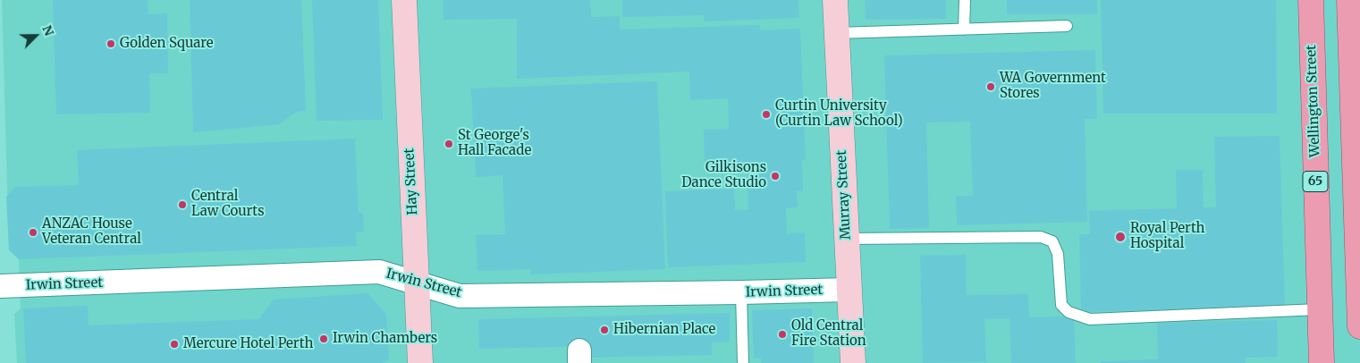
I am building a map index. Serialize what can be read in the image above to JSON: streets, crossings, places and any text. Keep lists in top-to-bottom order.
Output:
{
  "streets": {
    "main road": ["Wellington Street", "65"],
    "street": ["Hay Street", "Murray Street", "Irwin Street"]
  },
  "crossings": [
    ["Hay Street", "Irwin Street"],
    ["Murray Street", "Irwin Street"]
  ],
  "places": [
    "Golden Square",
    "WA Government Stores",
    "Curtin University (Curtin Law School)",
    "St George's Hall Facade",
    "Gilkisons Dance Studio",
    "Central Law Courts",
    "ANZAC House Veteran Central",
    "Royal Perth Hospital",
    "Hibernian Place",
    "Old Central Fire Station",
    "Irwin Chambers",
    "Mercure Hotel Perth"
  ],
  "north": "top right"
}
